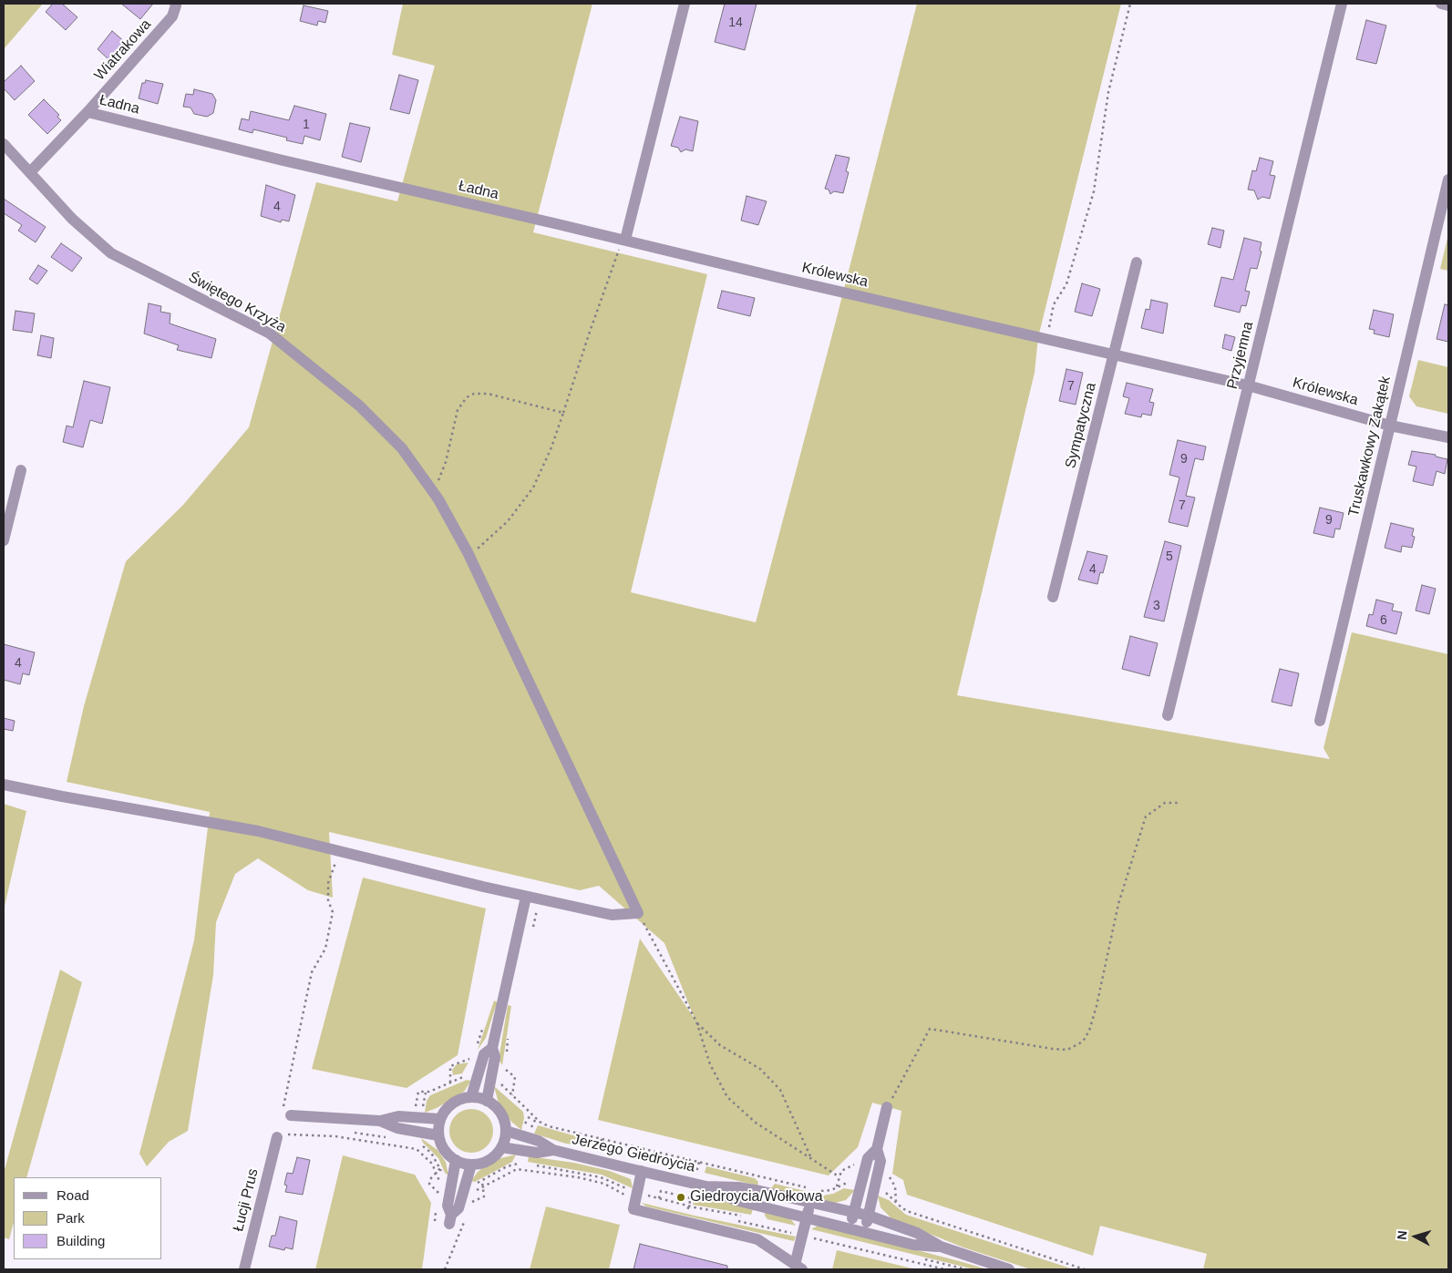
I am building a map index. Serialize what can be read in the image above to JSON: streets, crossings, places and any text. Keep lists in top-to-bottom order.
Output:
{
  "streets": {
    "street": [
      "Wiatrakowa",
      "Ładna",
      "Królewska",
      "Świętego Krzyża",
      "Przyjemna",
      "Sympatyczna",
      "Truskawkowy Zakątek",
      "Jerzego Giedroycia",
      "Łucji Prus"
    ]
  },
  "crossings": [
    ["Wiatrakowa", "Ładna"],
    ["Wiatrakowa", "Świętego Krzyża"],
    ["Ładna", "Królewska"],
    ["Królewska", "Przyjemna"],
    ["Królewska", "Sympatyczna"],
    ["Królewska", "Truskawkowy Zakątek"]
  ],
  "places": ["Giedroycia/Wołkowa"],
  "house_numbers": [
    "14",
    "1",
    "4",
    "7",
    "9",
    "7",
    "9",
    "5",
    "4",
    "3",
    "6",
    "4"
  ],
  "legend": ["Road", "Park", "Building"],
  "north": "left"
}
